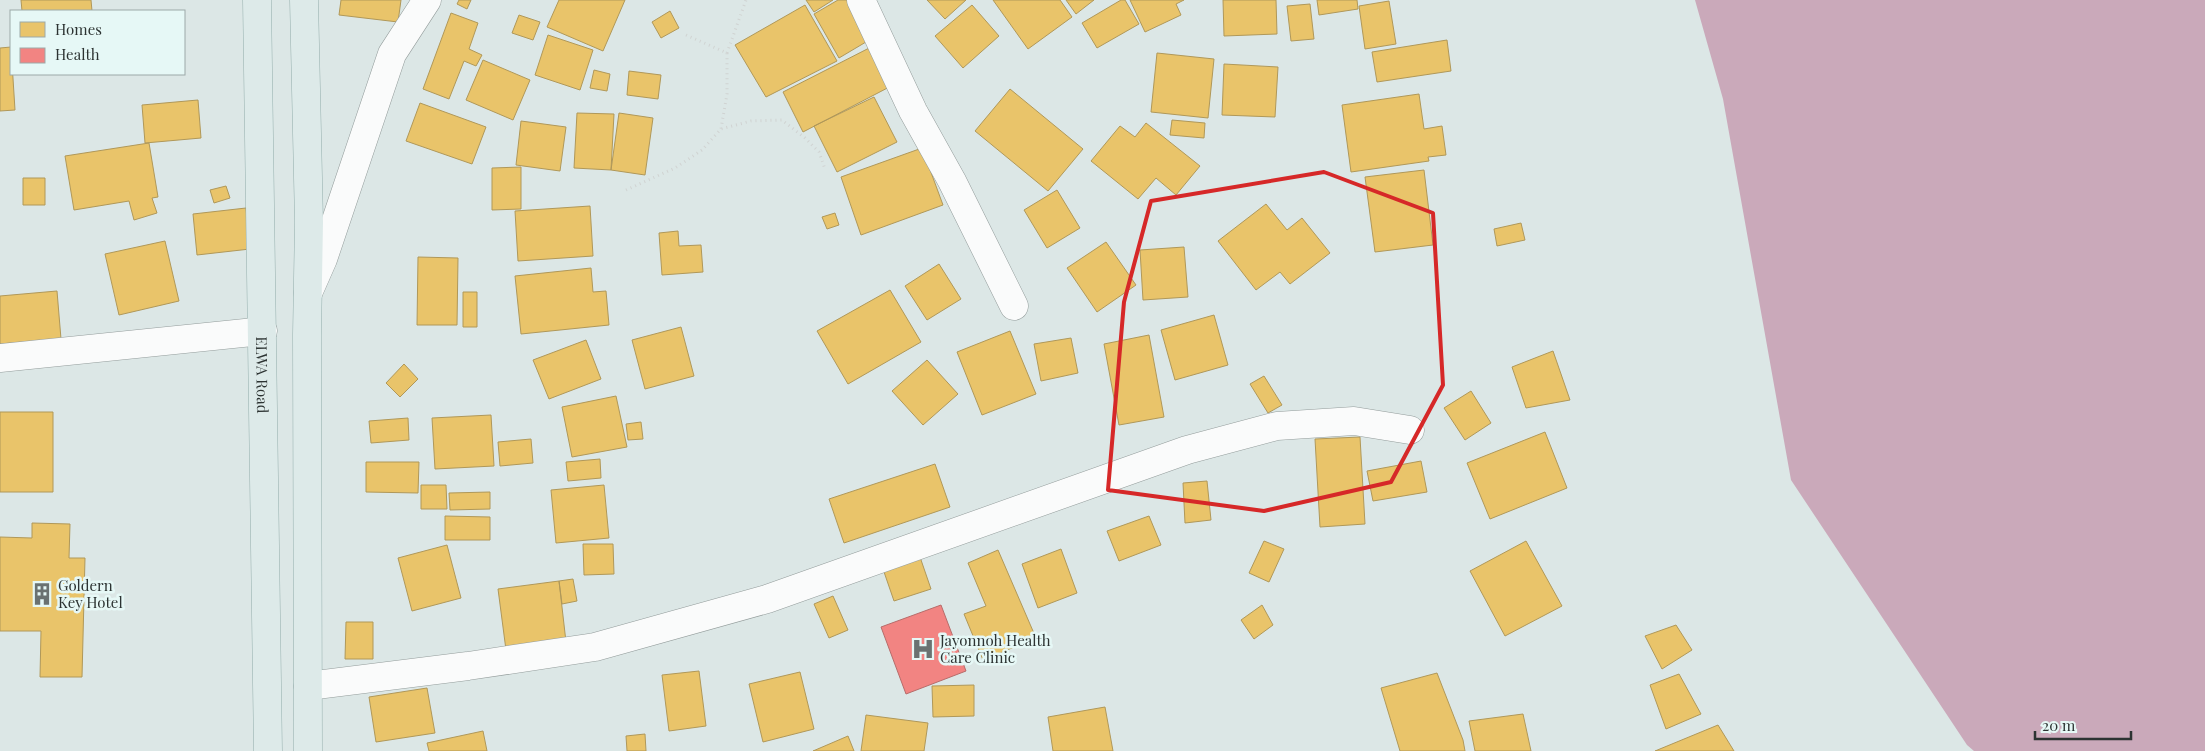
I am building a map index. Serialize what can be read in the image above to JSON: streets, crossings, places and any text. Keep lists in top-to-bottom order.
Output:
{
  "streets": {
    "main road": ["ELWA Road"]
  },
  "places": {
    "building": ["Goldern Key Hotel"],
    "hospital": ["Jayonnoh Health Care Clinic"]
  },
  "legend": ["Homes", "Health"],
  "scale_bar": "20 m"
}
